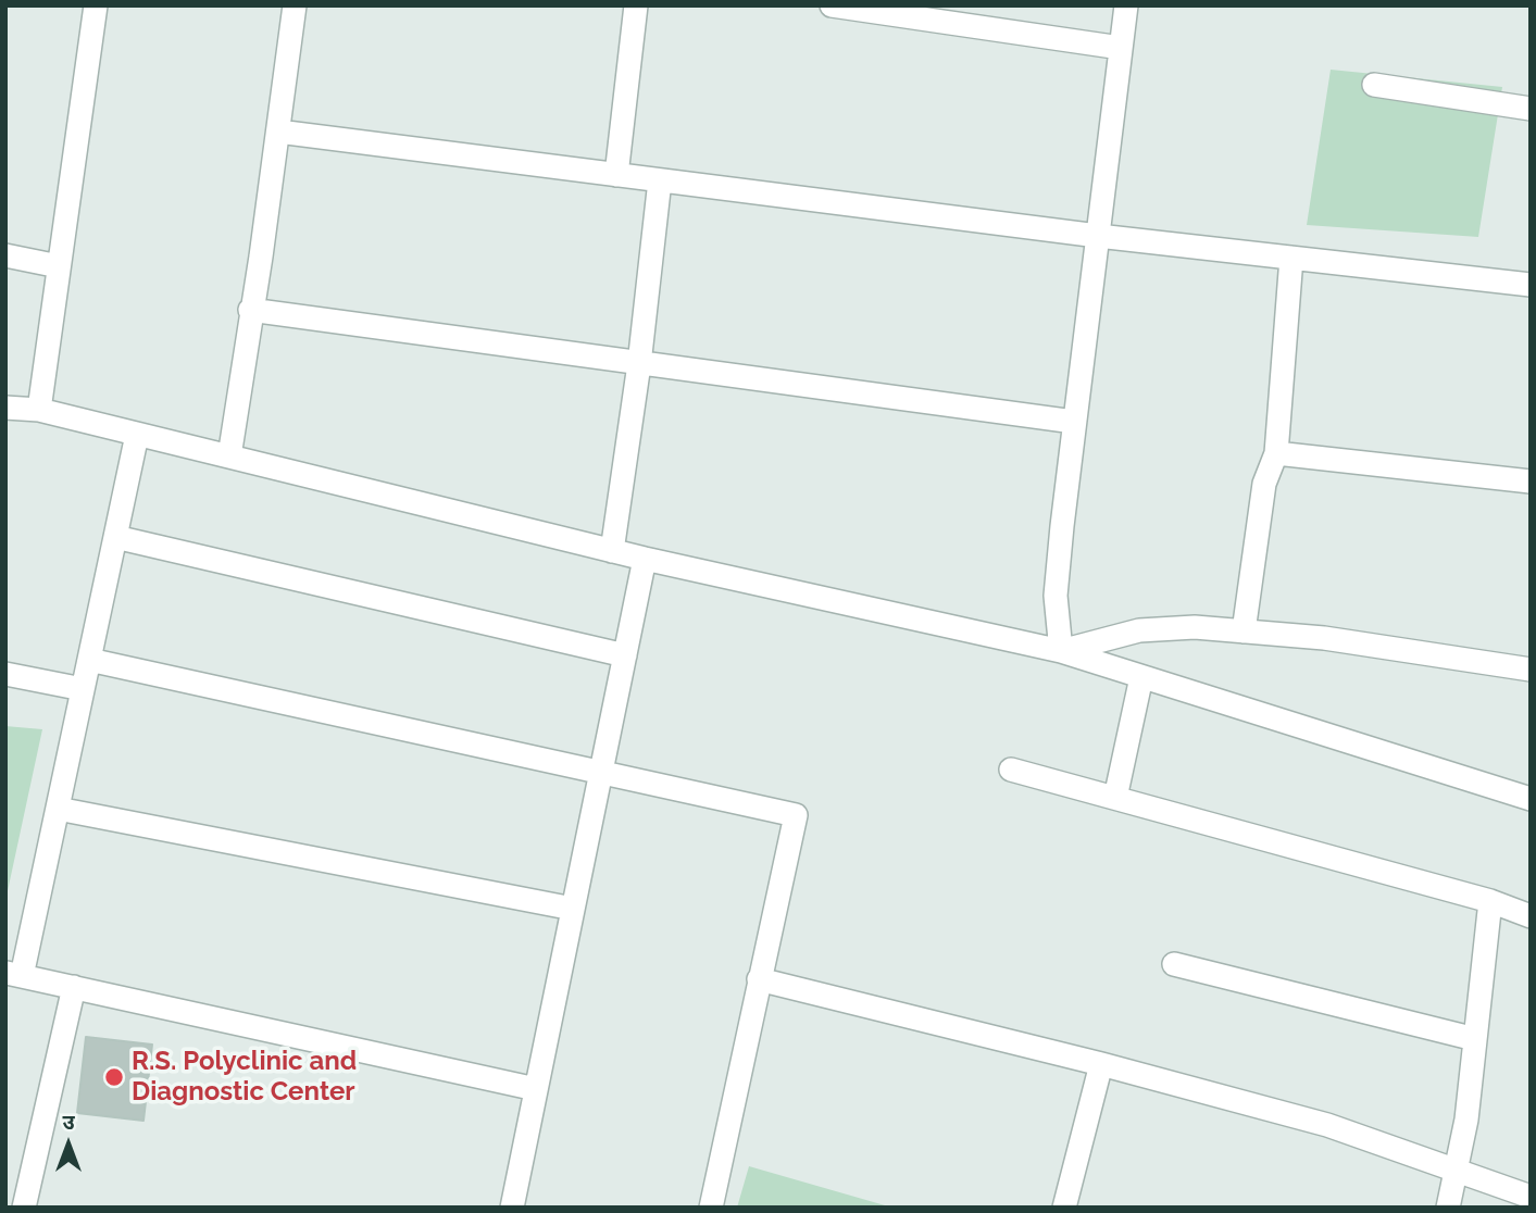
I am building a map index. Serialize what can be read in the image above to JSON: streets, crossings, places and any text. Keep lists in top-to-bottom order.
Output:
{
  "places": ["R.S. Polyclinic and Diagnostic Center"],
  "north": "top"
}
